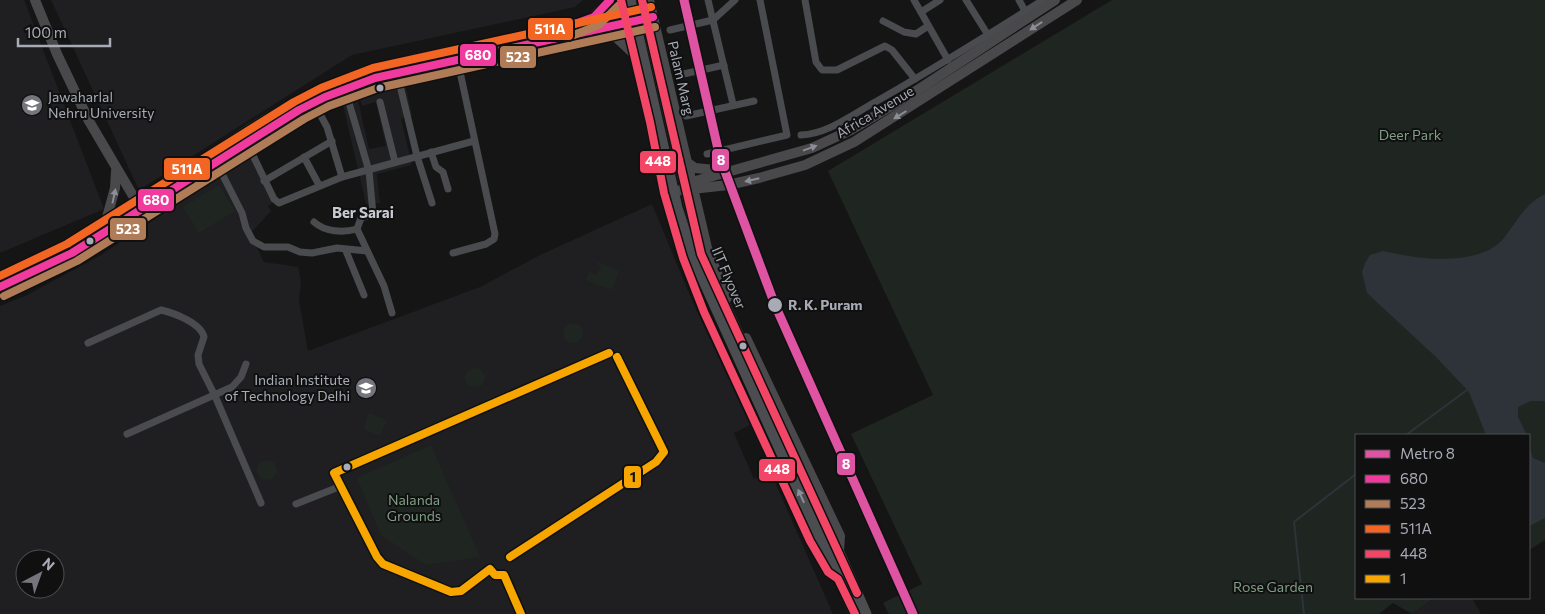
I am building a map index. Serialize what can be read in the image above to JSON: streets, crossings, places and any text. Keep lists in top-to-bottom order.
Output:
{
  "streets": {
    "main road": ["Palam Marg", "Africa Avenue", "IIT Flyover"]
  },
  "crossings": [
    ["Palam Marg", "Africa Avenue"],
    ["Palam Marg", "IIT Flyover"]
  ],
  "districts": ["Ber Sarai"],
  "parks": ["Deer Park", "Nalanda Grounds", "Rose Garden"],
  "places": {
    "school or university": ["Jawaharlal Nehru University", "Indian Institute of Technology Delhi"],
    "other": ["R. K. Puram"]
  },
  "lines": [
    "metro line 8",
    "transit line 680",
    "transit line 448",
    "transit line 523",
    "transit line 511A",
    "transit line 1"
  ],
  "legend": [
    "Metro 8",
    "680",
    "523",
    "511A",
    "448",
    "1"
  ],
  "scale_bar": "100 m",
  "north": "top right"
}
